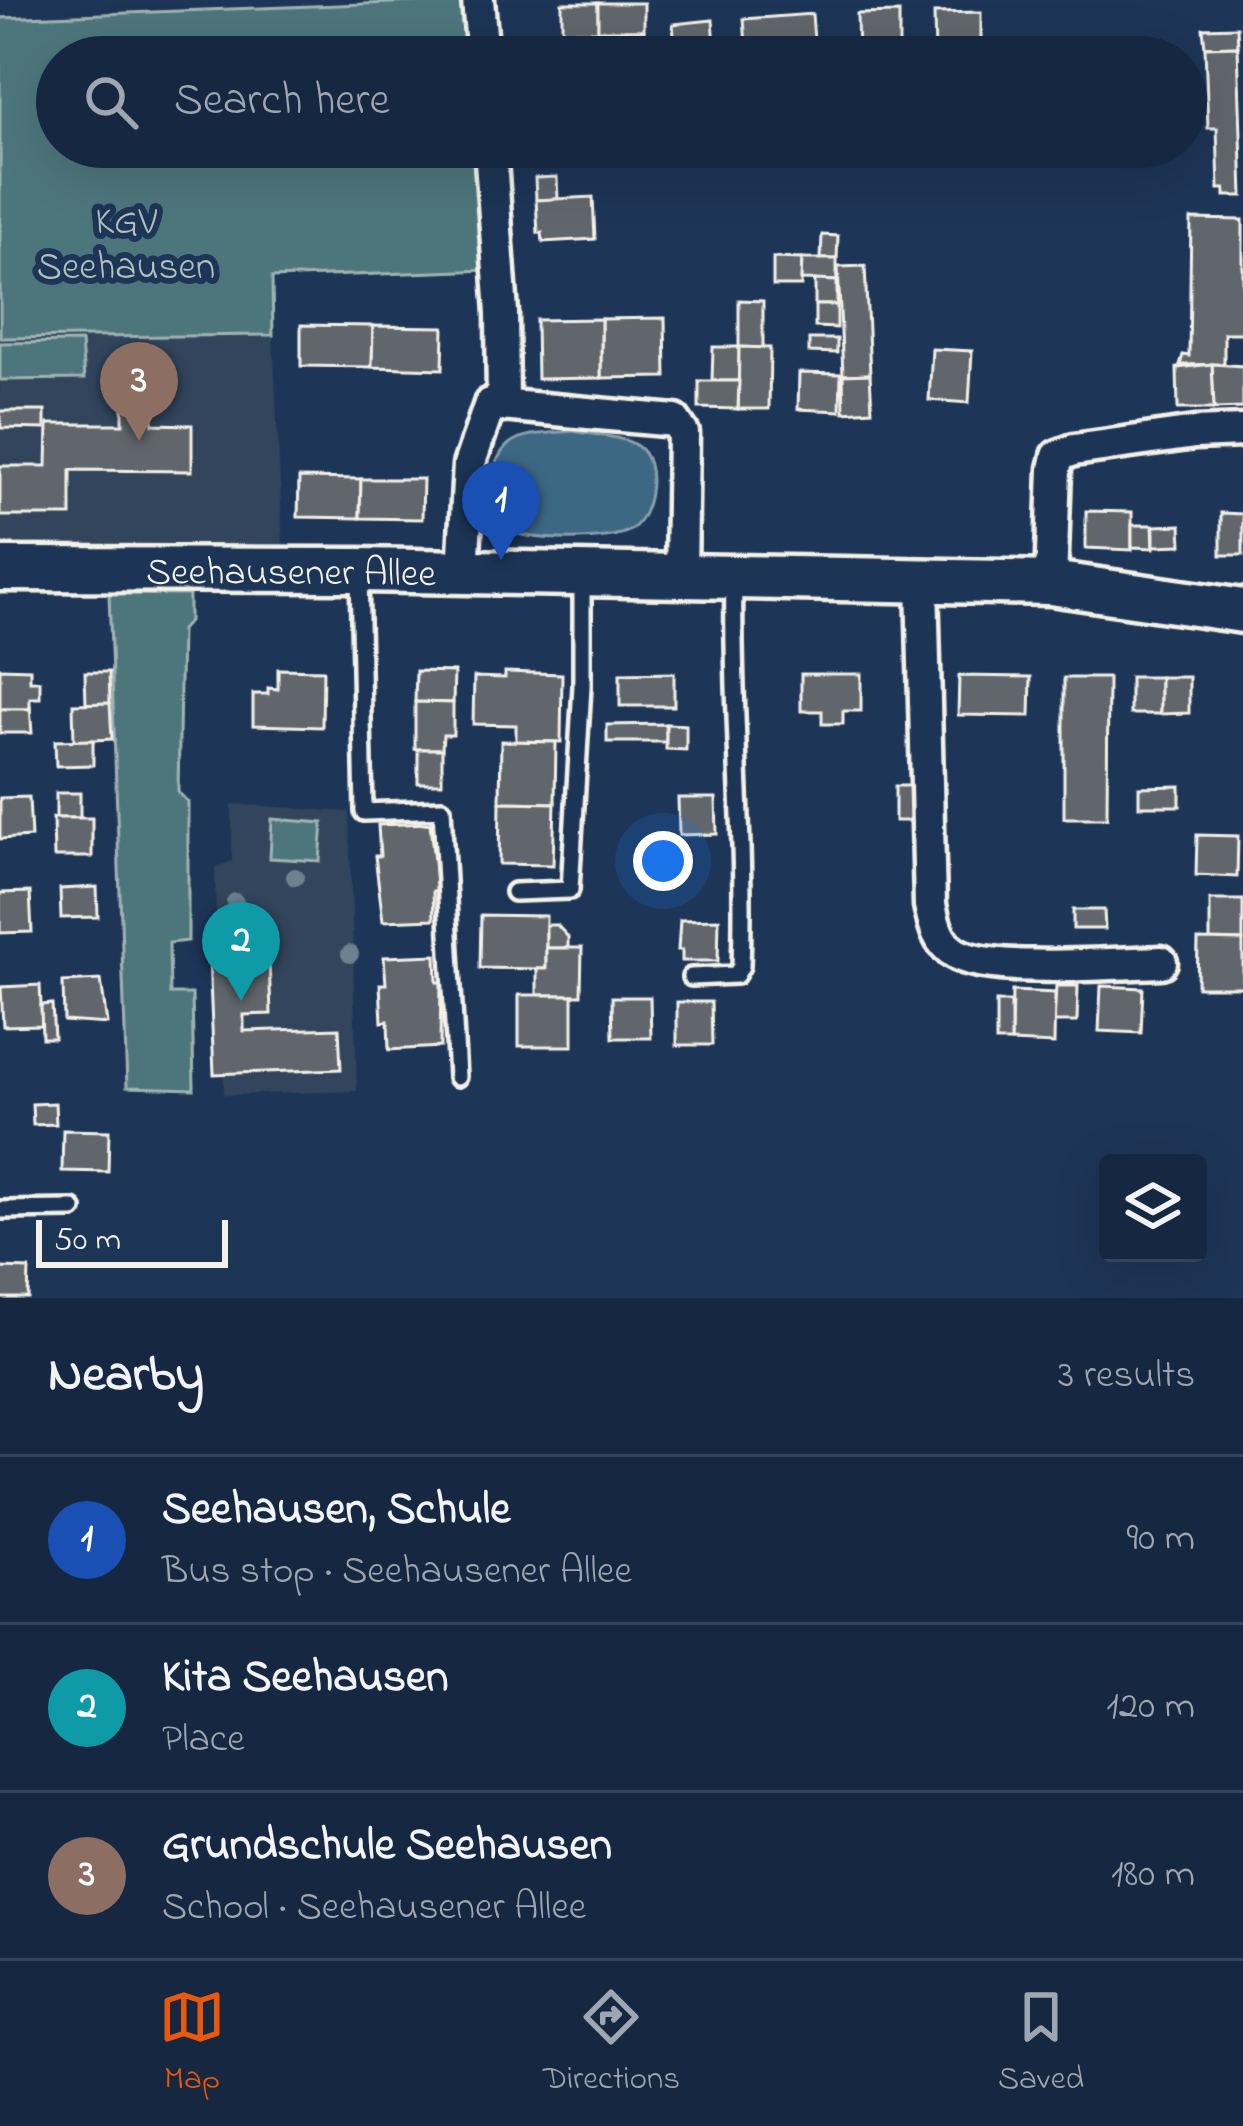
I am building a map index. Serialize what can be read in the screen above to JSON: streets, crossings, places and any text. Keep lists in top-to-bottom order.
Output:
{
  "streets": {
    "street": ["Seehausener Allee"]
  },
  "parks": ["KGV Seehausen"],
  "scale_bar": "50 m",
  "page": {
    "search": "Search here",
    "pins": ["3", "1", "2"],
    "scale": "50 m",
    "heading": ["Nearby", "3 results"],
    "list": [
      {
        "mark": "1",
        "name": "Seehausen, Schule",
        "note": "Bus stop · Seehausener Allee",
        "value": "90 m"
      },
      {
        "mark": "2",
        "name": "Kita Seehausen",
        "note": "Place",
        "value": "120 m"
      },
      {
        "mark": "3",
        "name": "Grundschule Seehausen",
        "note": "School · Seehausener Allee",
        "value": "180 m"
      }
    ],
    "nav": ["Map", "Directions", "Saved"]
  }
}
